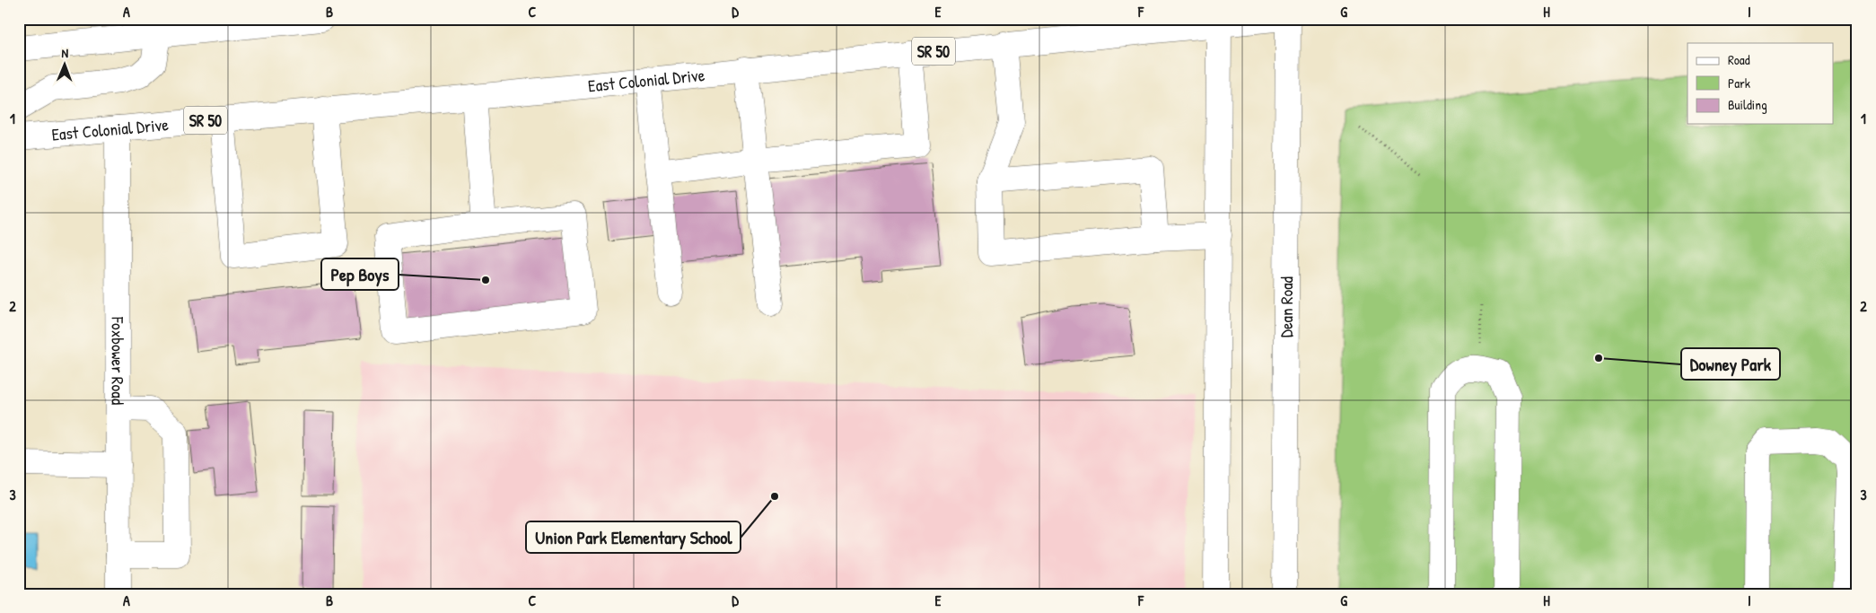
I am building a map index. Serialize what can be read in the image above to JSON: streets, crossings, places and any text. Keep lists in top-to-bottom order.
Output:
{
  "streets": {
    "main road": [
      "SR 50",
      "East Colonial Drive",
      "Dean Road",
      "Foxbower Road"
    ]
  },
  "crossings": [
    ["East Colonial Drive", "Foxbower Road"]
  ],
  "places": ["Pep Boys", "Downey Park", "Union Park Elementary School"],
  "legend": ["Road", "Park", "Building"],
  "north": "top",
  "grid": {
    "columns": [
      "A",
      "B",
      "C",
      "D",
      "E",
      "F",
      "G",
      "H",
      "I"
    ],
    "rows": ["1", "2", "3"]
  }
}
